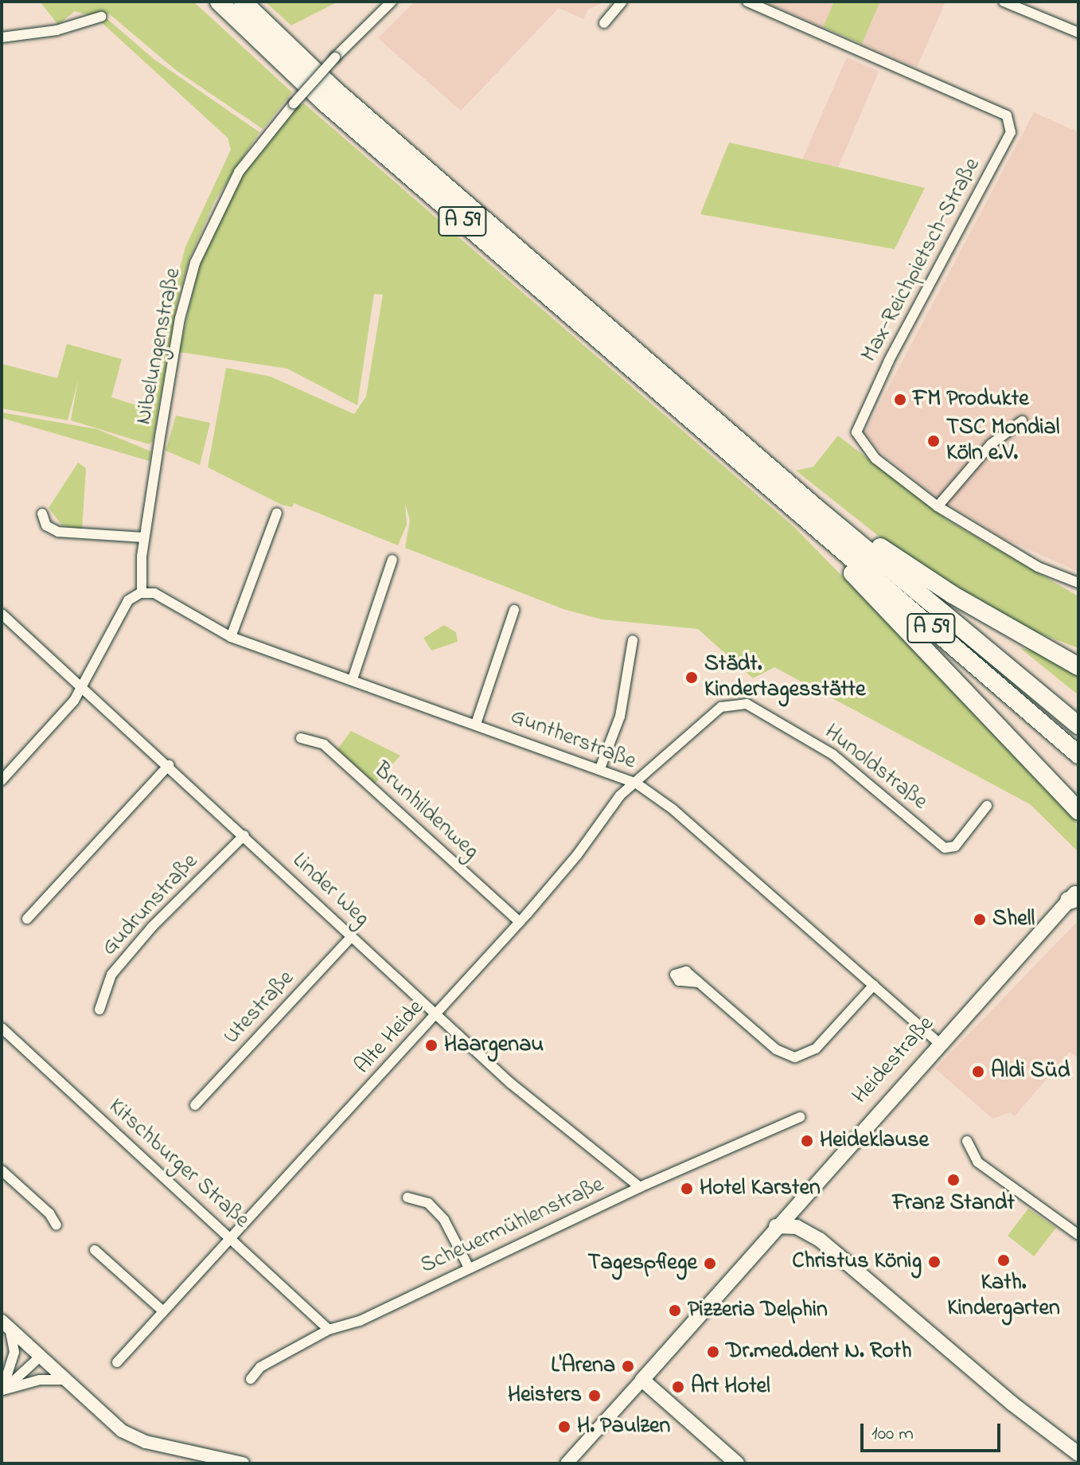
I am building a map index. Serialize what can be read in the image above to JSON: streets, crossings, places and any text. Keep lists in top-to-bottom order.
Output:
{
  "streets": {
    "highway": ["A 59"],
    "main road": ["Heidestraße"],
    "street": [
      "Max-Reichpietsch-Straße",
      "Nibelungenstraße",
      "Guntherstraße",
      "Hunoldstraße",
      "Brunhildenweg",
      "Linder Weg",
      "Gudrunstraße",
      "Utestraße",
      "Alte Heide",
      "Kitschburger Straße",
      "Scheuermühlenstraße"
    ]
  },
  "crossings": [
    ["Nibelungenstraße", "Guntherstraße"],
    ["Guntherstraße", "Hunoldstraße"],
    ["Guntherstraße", "Alte Heide"],
    ["Guntherstraße", "Heidestraße"],
    ["Hunoldstraße", "Alte Heide"],
    ["Brunhildenweg", "Alte Heide"],
    ["Linder Weg", "Gudrunstraße"],
    ["Linder Weg", "Utestraße"],
    ["Linder Weg", "Alte Heide"],
    ["Linder Weg", "Scheuermühlenstraße"],
    ["Alte Heide", "Kitschburger Straße"],
    ["Kitschburger Straße", "Scheuermühlenstraße"]
  ],
  "places": [
    "FM Produkte",
    "TSC Mondial Köln e.V.",
    "Städt. Kindertagesstätte",
    "Shell",
    "Haargenau",
    "Aldi Süd",
    "Heideklause",
    "Franz Standt",
    "Hotel Karsten",
    "Kath. Kindergarten",
    "Christus König",
    "Tagespflege",
    "Pizzeria Delphin",
    "Dr.med.dent N. Roth",
    "L'Arena",
    "Art Hotel",
    "Heisters",
    "H. Paulzen"
  ],
  "scale_bar": "100 m"
}
